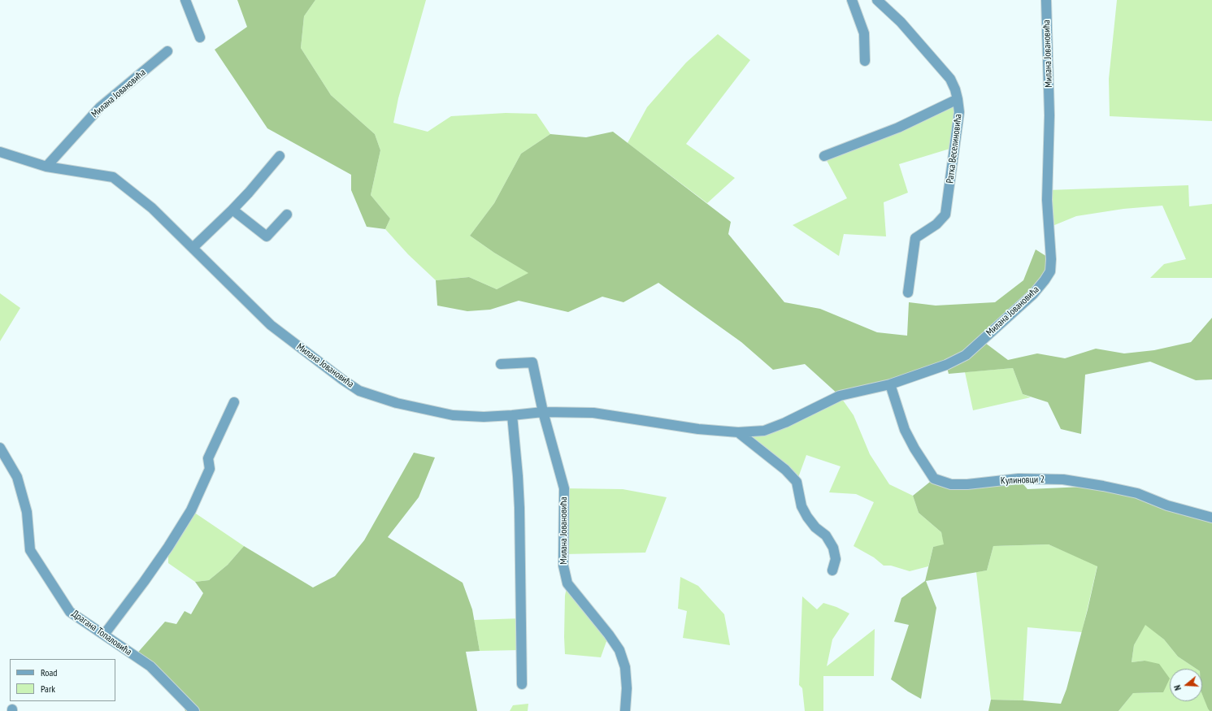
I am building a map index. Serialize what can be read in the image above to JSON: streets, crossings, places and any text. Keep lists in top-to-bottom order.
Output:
{
  "streets": {
    "street": [
      "Милана Јовановића",
      "Ратка Веселиновића",
      "Кулиновци 2",
      "Драгана Топаловића"
    ]
  },
  "crossings": [
    ["Милана Јовановића", "Кулиновци 2"]
  ],
  "legend": ["Road", "Park"],
  "north": "left"
}
